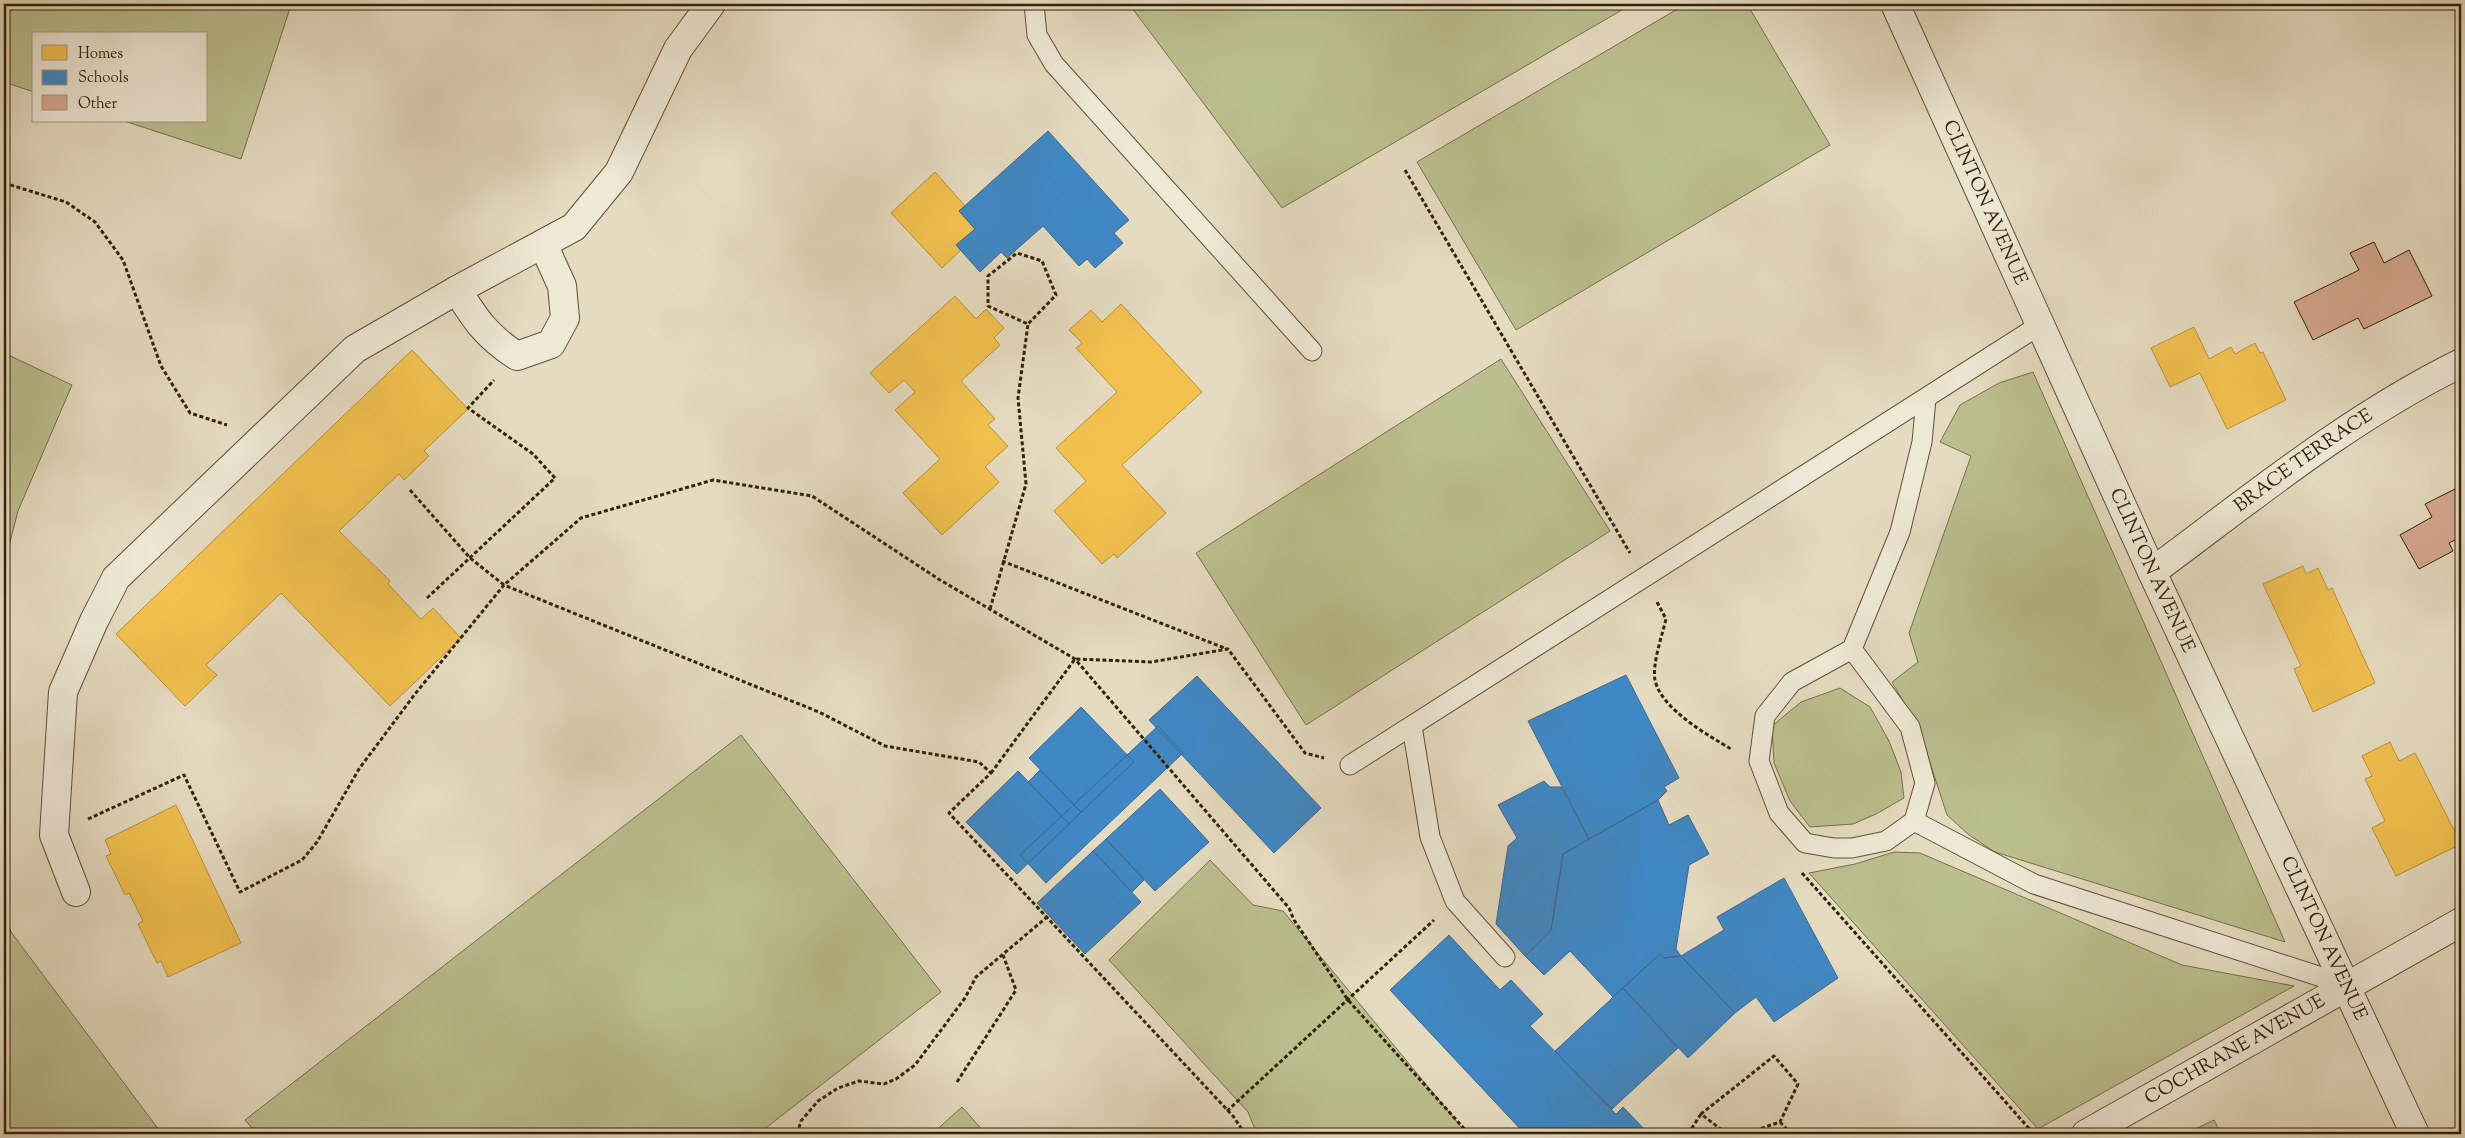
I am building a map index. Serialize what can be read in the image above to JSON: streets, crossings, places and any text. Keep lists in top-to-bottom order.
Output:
{
  "streets": {
    "street": ["CLINTON AVENUE", "BRACE TERRACE", "COCHRANE AVENUE"]
  },
  "crossings": [
    ["CLINTON AVENUE", "BRACE TERRACE"],
    ["CLINTON AVENUE", "COCHRANE AVENUE"]
  ],
  "legend": ["Homes", "Schools", "Other"]
}
